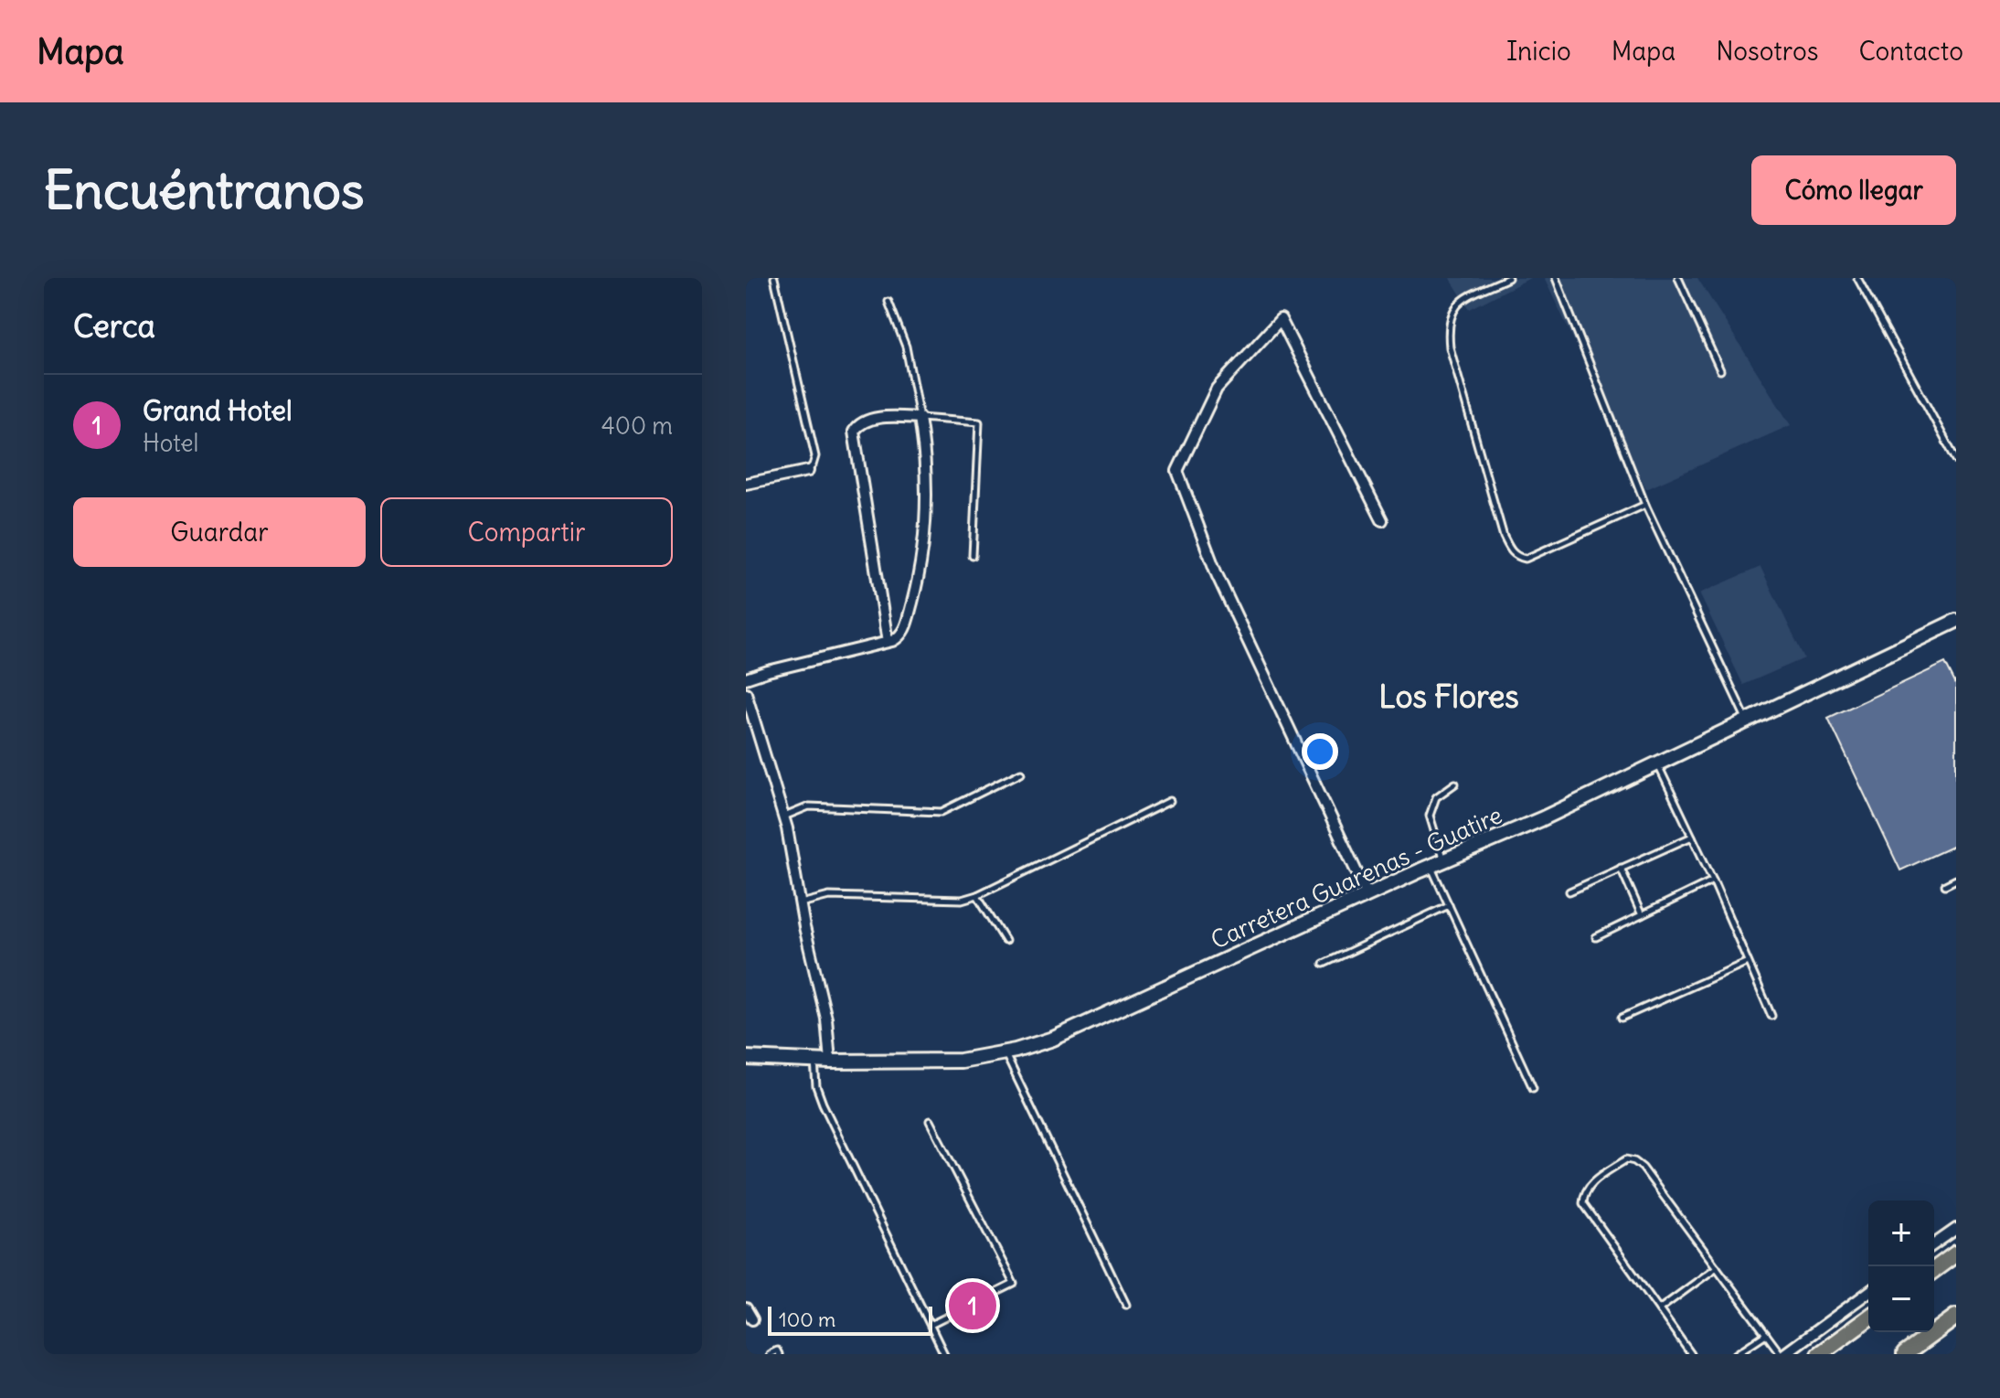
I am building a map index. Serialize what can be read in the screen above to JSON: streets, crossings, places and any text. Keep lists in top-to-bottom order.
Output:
{
  "streets": {
    "main road": ["Carretera Guarenas - Guatire"]
  },
  "districts": ["Los Flores"],
  "scale_bar": "100 m",
  "page": {
    "header": "Mapa",
    "nav": [
      "Inicio",
      "Mapa",
      "Nosotros",
      "Contacto"
    ],
    "buttons": [
      "Cómo llegar",
      ["Guardar", "Compartir"]
    ],
    "title": "Encuéntranos",
    "heading": "Cerca",
    "list": [
      {
        "mark": "1",
        "name": "Grand Hotel",
        "note": "Hotel",
        "value": "400 m"
      }
    ],
    "map_buttons": ["+", "−"],
    "pins": "1",
    "scale": "100 m"
  }
}
